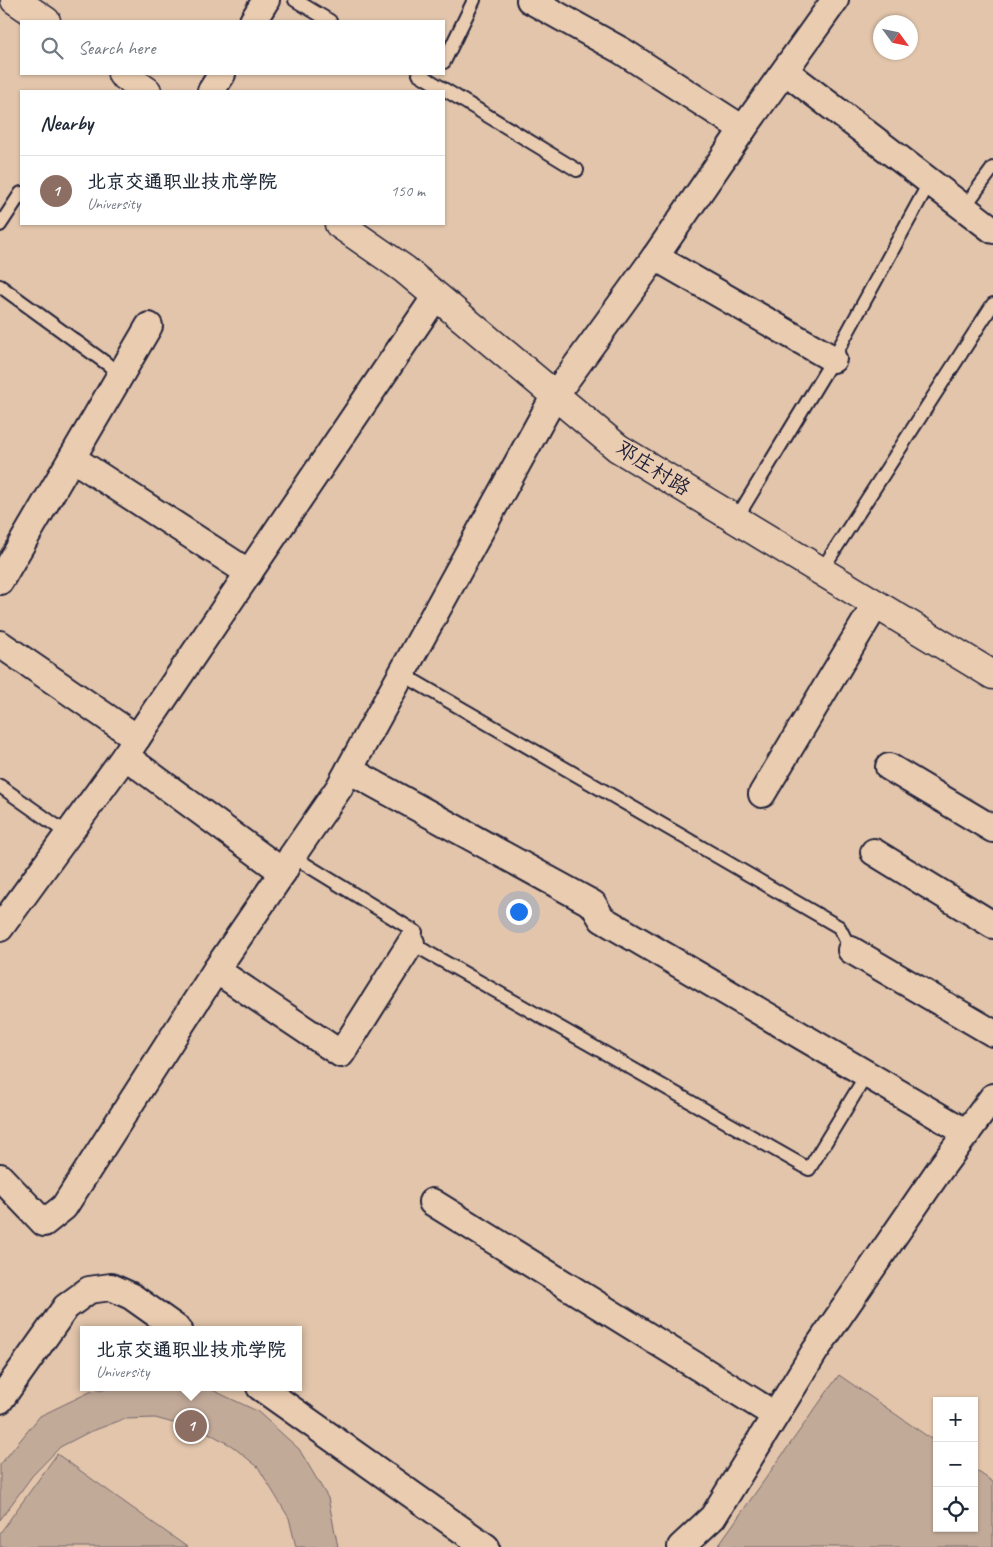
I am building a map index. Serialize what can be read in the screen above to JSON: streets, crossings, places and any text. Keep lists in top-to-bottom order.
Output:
{
  "streets": {
    "street": ["邓庄村路"]
  },
  "north": "bottom right",
  "page": {
    "search": "Search here",
    "heading": "Nearby",
    "list": [
      {
        "mark": "1",
        "name": "北京交通职业技术学院",
        "note": "University",
        "value": "150 m"
      }
    ],
    "popup": ["北京交通职业技术学院", "University"],
    "map_buttons": ["+", "−"],
    "pins": "1"
  }
}
